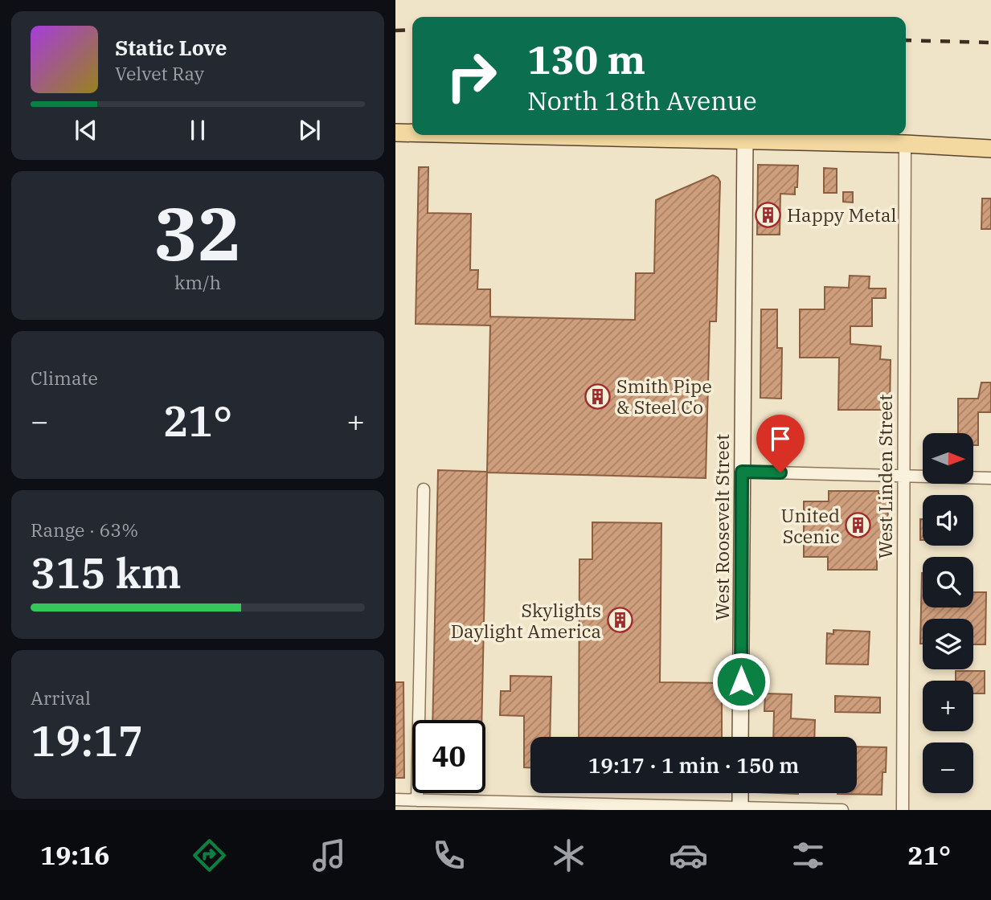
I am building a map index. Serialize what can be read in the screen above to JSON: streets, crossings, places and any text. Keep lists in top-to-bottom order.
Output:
{
  "streets": {
    "street": ["West Linden Street", "West Roosevelt Street"]
  },
  "places": {
    "building": [
      "Happy Metal",
      "Smith Pipe & Steel Co",
      "United Scenic",
      "Skylights Daylight America"
    ]
  },
  "north": "right",
  "page": {
    "turn": ["130 m", "North 18th Avenue"],
    "song": ["Static Love", "Velvet Ray"],
    "tile": [
      ["32", "km/h"],
      "Climate",
      ["Range · 63%", "315 km"],
      ["Arrival", "19:17"]
    ],
    "heat": ["−", "21°", "+"],
    "map_buttons": ["+", "−"],
    "limit": "40",
    "trip": "19:17 · 1 min · 150 m",
    "tabs": ["19:16", "21°"]
  }
}
